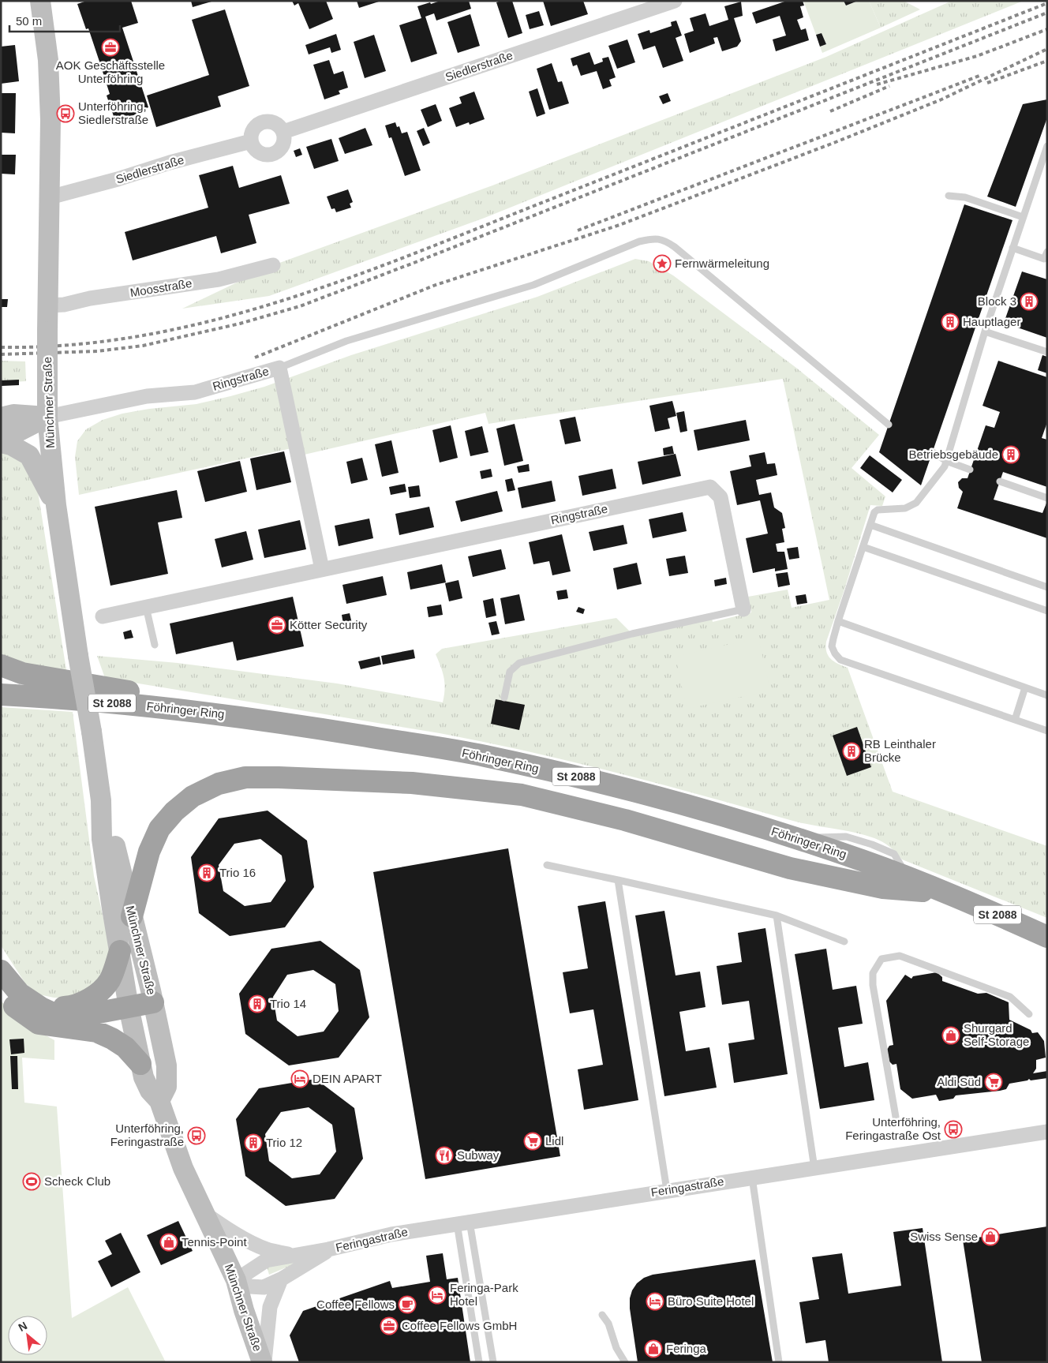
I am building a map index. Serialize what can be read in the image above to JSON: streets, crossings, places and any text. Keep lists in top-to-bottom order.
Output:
{
  "streets": {
    "highway": ["St 2088", "Föhringer Ring"],
    "main road": ["Münchner Straße"],
    "street": [
      "Siedlerstraße",
      "Moosstraße",
      "Ringstraße",
      "Feringastraße"
    ]
  },
  "crossings": [
    ["Siedlerstraße", "Münchner Straße"],
    ["Moosstraße", "Münchner Straße"],
    ["Ringstraße", "Münchner Straße"],
    ["Münchner Straße", "Feringastraße"]
  ],
  "places": {
    "office": ["AOK Geschäftsstelle Unterföhring", "Kötter Security", "Coffee Fellows GmbH"],
    "bus stop": ["Unterföhring, Siedlerstraße", "Unterföhring, Feringastraße Ost", "Unterföhring, Feringastraße"],
    "place": ["Fernwärmeleitung"],
    "building": [
      "Block 3",
      "Hauptlager",
      "Betriebsgebäude",
      "RB Leinthaler Brücke",
      "Trio 16",
      "Trio 14",
      "Trio 12"
    ],
    "shop": [
      "Shurgard Self-Storage",
      "Swiss Sense",
      "Tennis-Point",
      "Feringa"
    ],
    "hotel": ["DEIN APART", "Feringa-Park Hotel", "Büro Suite Hotel"],
    "supermarket": ["Aldi Süd", "Lidl"],
    "restaurant": ["Subway"],
    "sports": ["Scheck Club"],
    "cafe": ["Coffee Fellows"]
  },
  "scale_bar": "50 m",
  "north": "top left"
}
